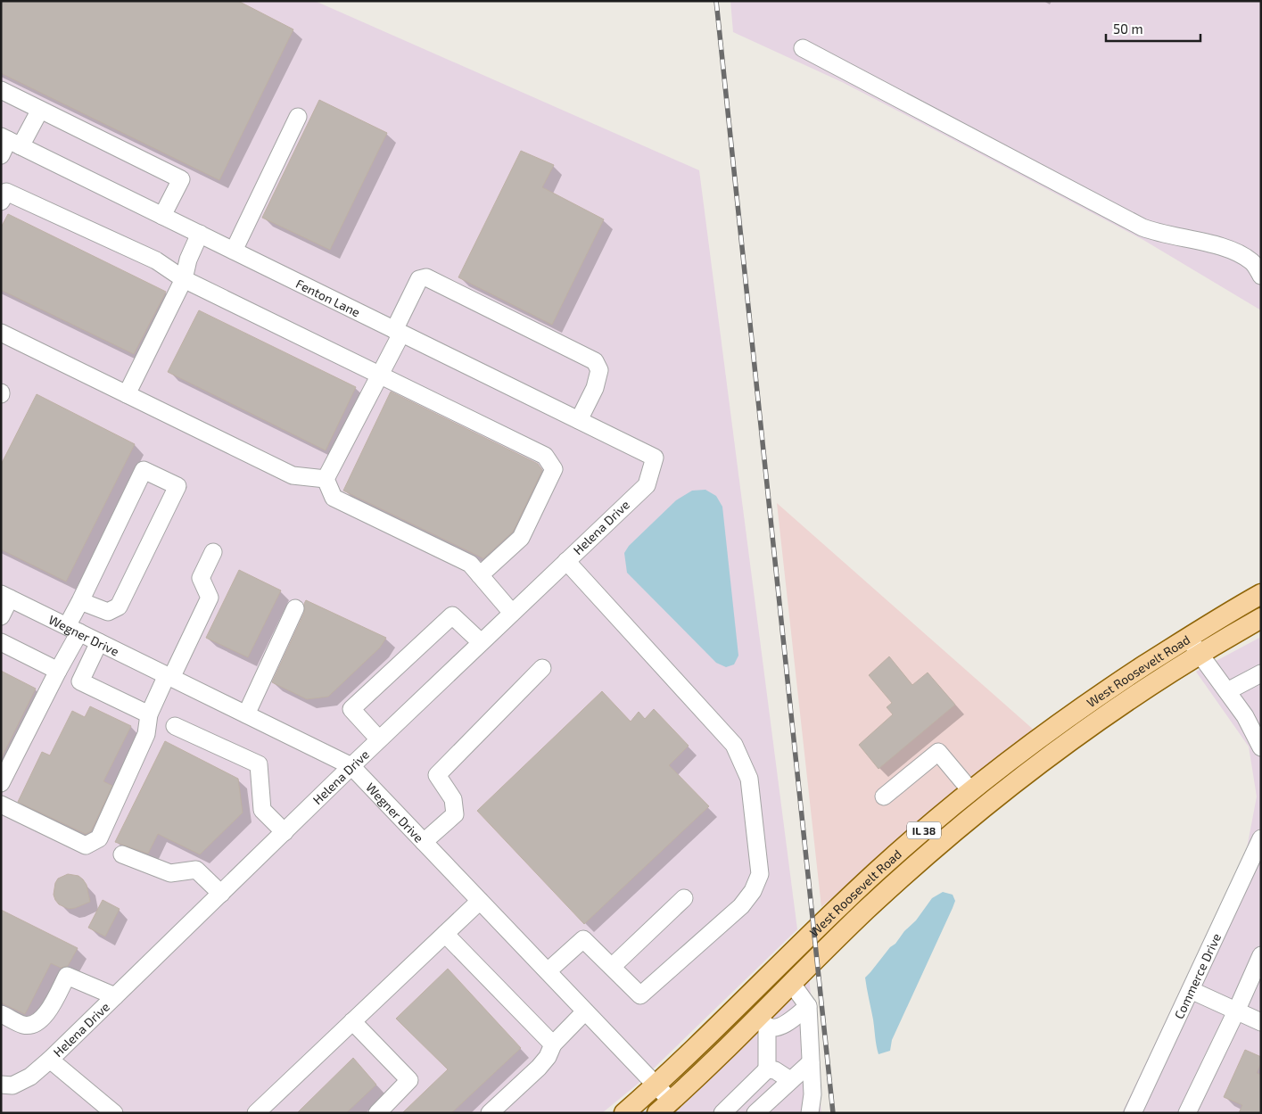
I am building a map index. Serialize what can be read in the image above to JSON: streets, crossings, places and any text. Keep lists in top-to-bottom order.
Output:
{
  "streets": {
    "main road": ["West Roosevelt Road", "IL 38"],
    "street": [
      "Fenton Lane",
      "Helena Drive",
      "Wegner Drive",
      "Commerce Drive"
    ]
  },
  "crossings": [
    ["Fenton Lane", "Helena Drive"],
    ["Helena Drive", "Wegner Drive"],
    ["Wegner Drive", "West Roosevelt Road"]
  ],
  "scale_bar": "50 m"
}
